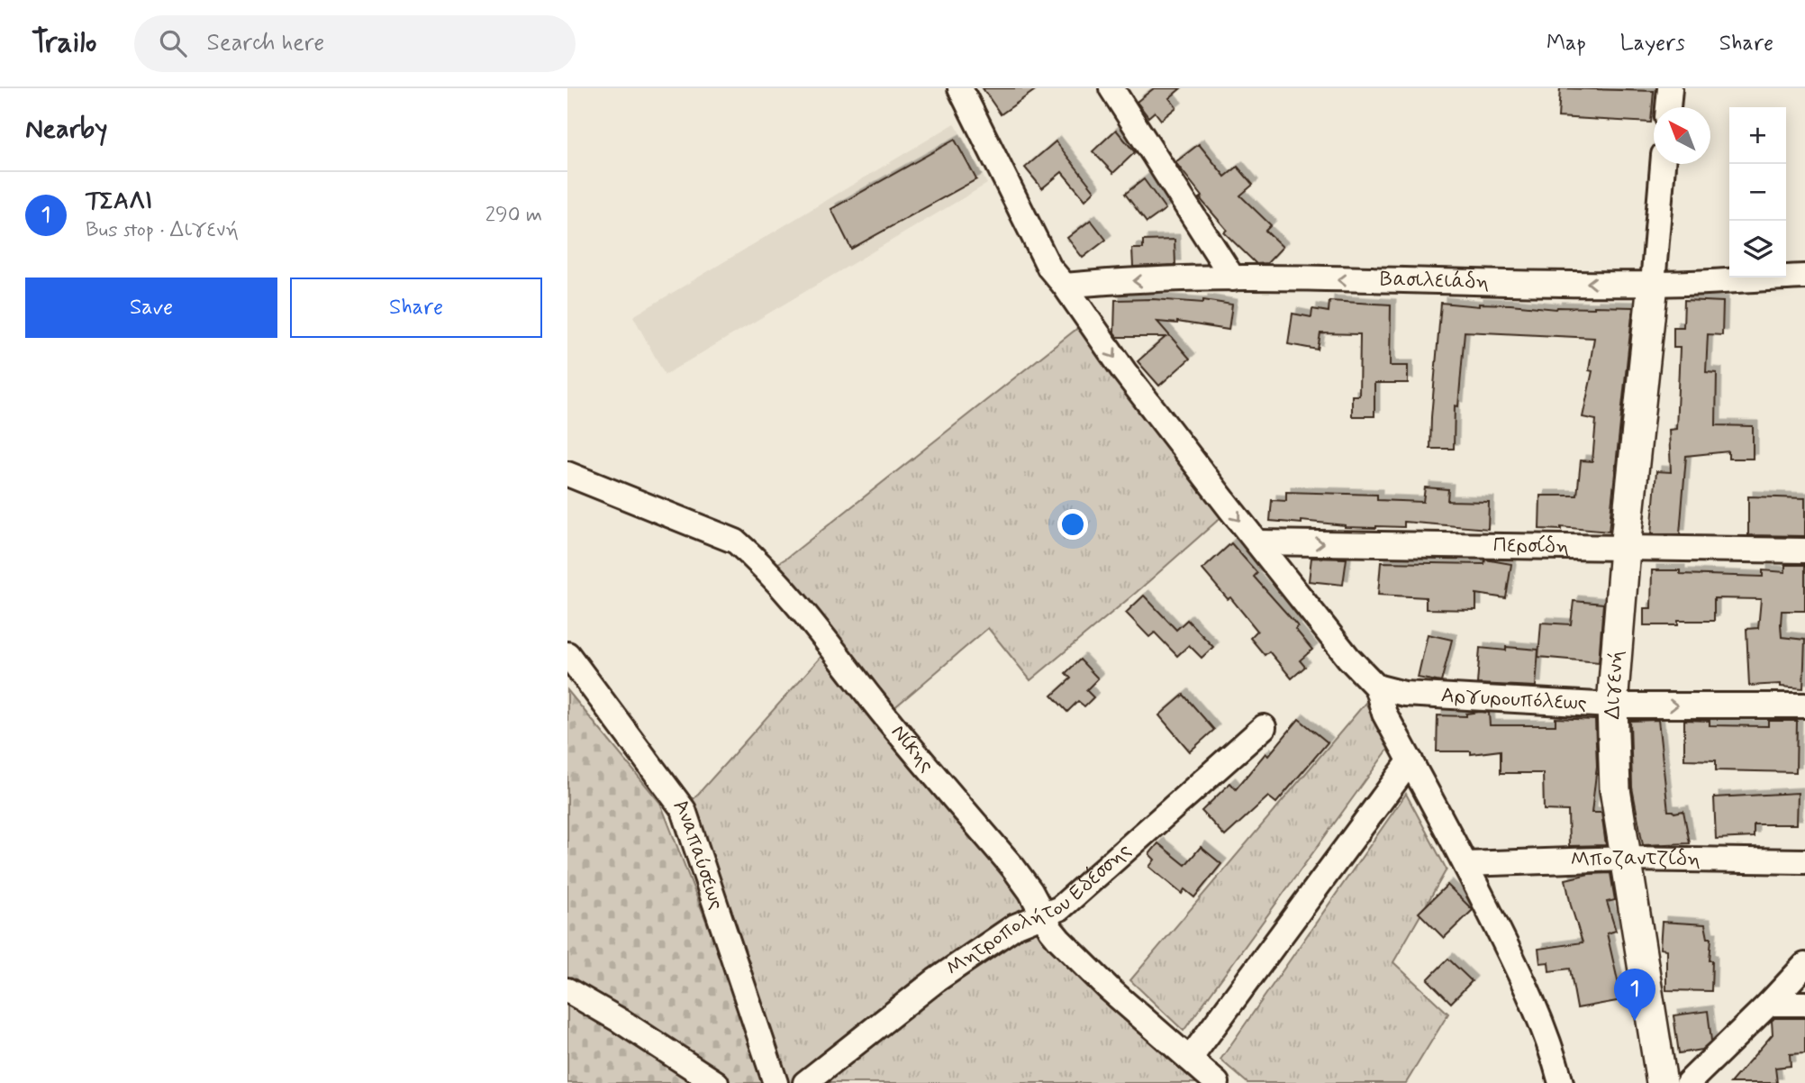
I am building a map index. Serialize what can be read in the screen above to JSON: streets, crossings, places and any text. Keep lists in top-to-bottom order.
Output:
{
  "streets": {
    "main road": ["Διγενή"],
    "street": [
      "Βασιλειάδη",
      "Περσίδη",
      "Αργυρουπόλεως",
      "Νίκης",
      "Αναπαύσεως",
      "Μποζαντζίδη",
      "Μητροπολήτου Εδέσσης"
    ]
  },
  "crossings": [
    ["Βασιλειάδη", "Διγενή"],
    ["Περσίδη", "Διγενή"],
    ["Διγενή", "Αργυρουπόλεως"],
    ["Διγενή", "Μποζαντζίδη"],
    ["Νίκης", "Μητροπολήτου Εδέσσης"]
  ],
  "one_way": ["Βασιλειάδη", "Περσίδη", "Αργυρουπόλεως"],
  "north": "top left",
  "page": {
    "header": "Trailo",
    "search": "Search here",
    "nav": ["Map", "Layers", "Share"],
    "heading": "Nearby",
    "map_buttons": ["+", "−"],
    "list": [
      {
        "mark": "1",
        "name": "ΤΣΑΛΙ",
        "note": "Bus stop · Διγενή",
        "value": "290 m"
      }
    ],
    "buttons": ["Save", "Share"],
    "pins": "1"
  }
}
